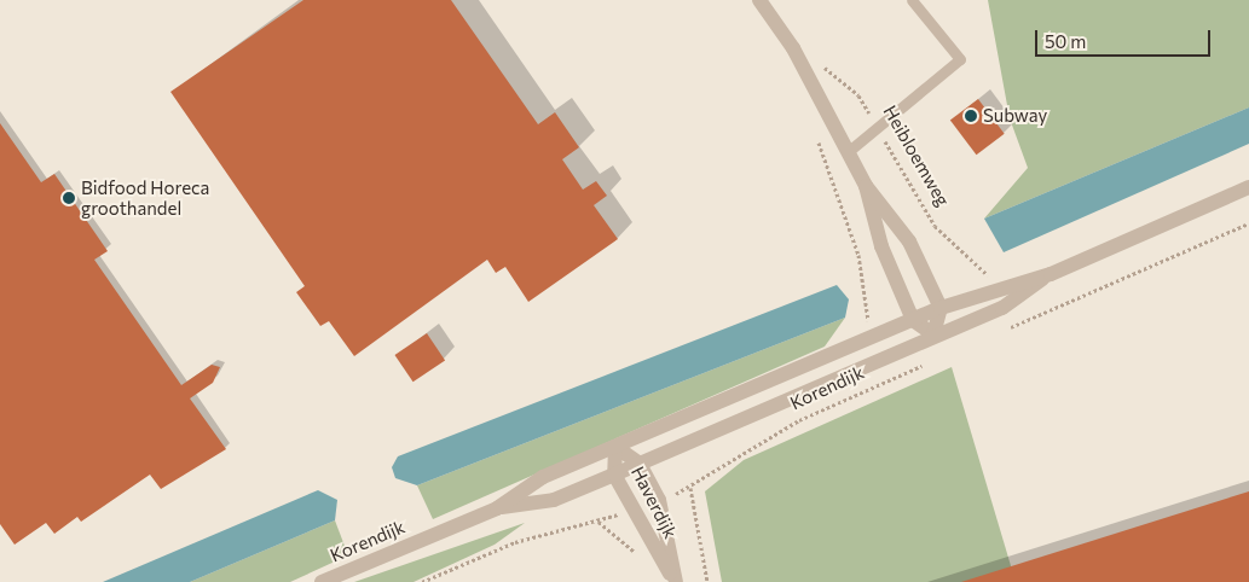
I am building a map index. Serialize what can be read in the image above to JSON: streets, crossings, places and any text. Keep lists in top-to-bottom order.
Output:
{
  "streets": {
    "street": ["Korendijk", "Haverdijk"],
    "path": ["Heibloemweg"]
  },
  "crossings": [
    ["Heibloemweg", "Korendijk"],
    ["Korendijk", "Haverdijk"]
  ],
  "places": ["Subway", "Bidfood Horeca groothandel"],
  "scale_bar": "50 m"
}
